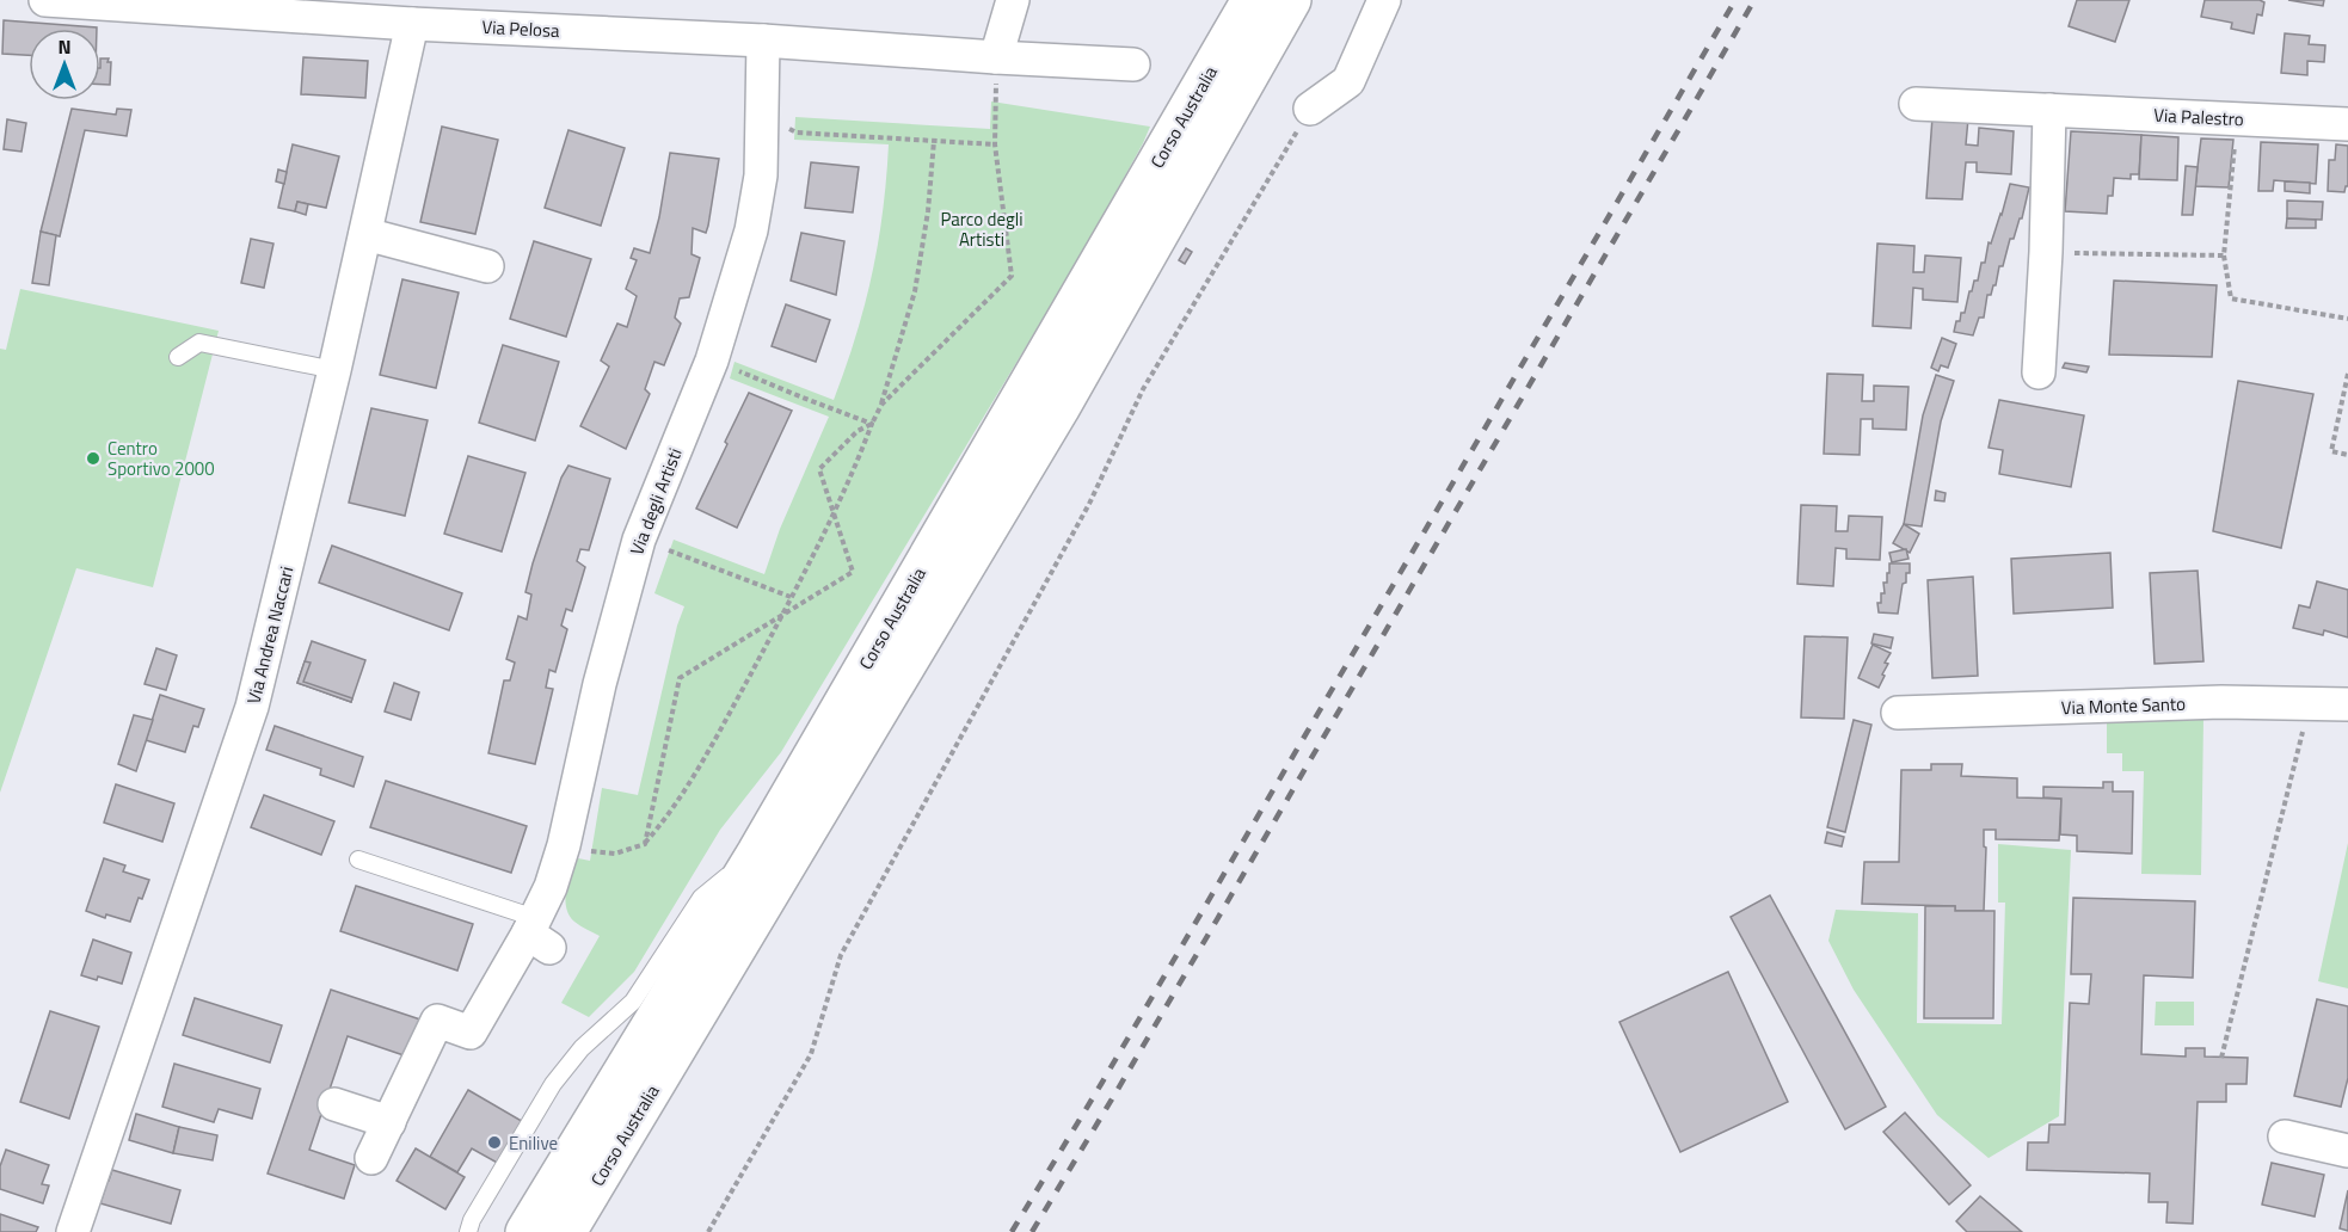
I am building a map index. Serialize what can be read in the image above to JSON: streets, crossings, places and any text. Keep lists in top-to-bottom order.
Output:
{
  "streets": {
    "highway": ["Corso Australia"],
    "street": [
      "Via Pelosa",
      "Via Palestro",
      "Via degli Artisti",
      "Via Andrea Naccari",
      "Via Monte Santo"
    ]
  },
  "crossings": [
    ["Via Pelosa", "Via degli Artisti"],
    ["Via Pelosa", "Via Andrea Naccari"]
  ],
  "parks": ["Parco degli Artisti"],
  "places": ["Centro Sportivo 2000", "Enilive"],
  "north": "top"
}
